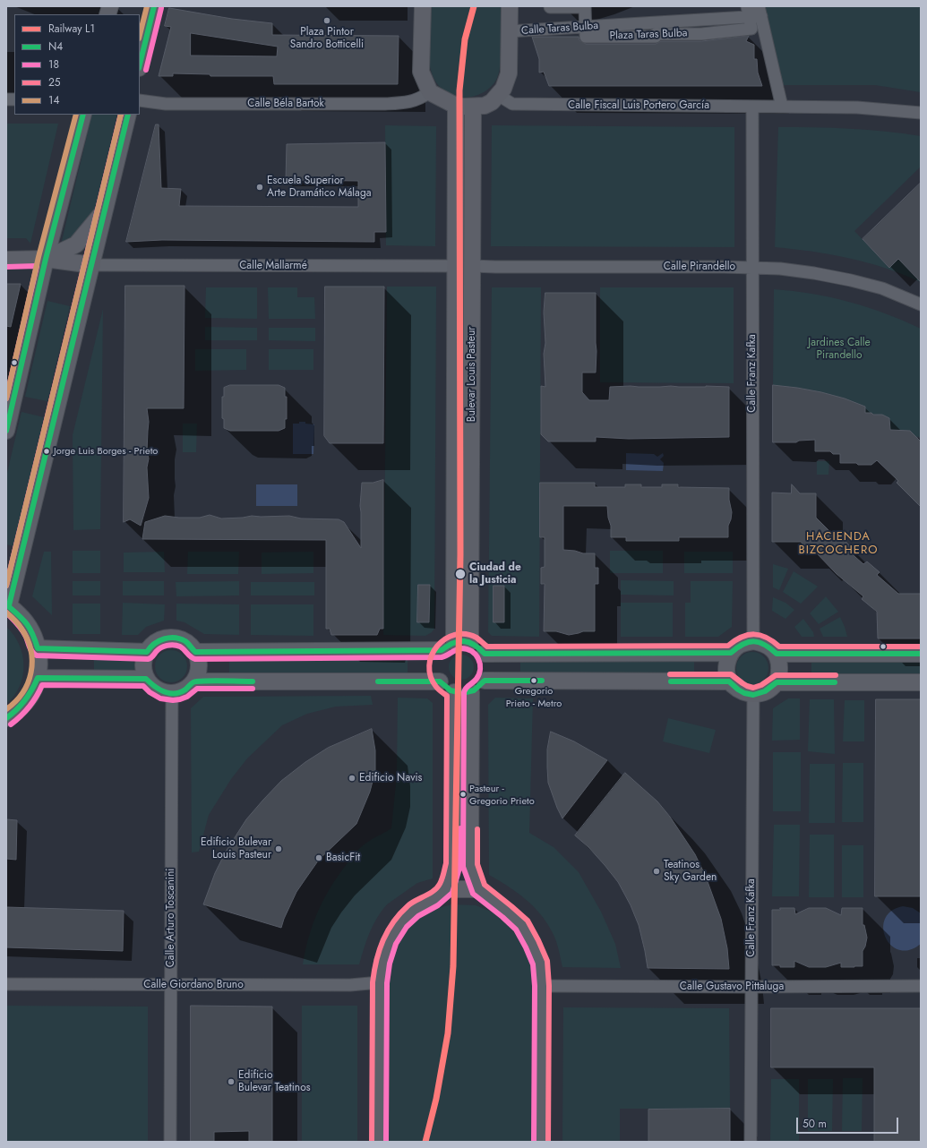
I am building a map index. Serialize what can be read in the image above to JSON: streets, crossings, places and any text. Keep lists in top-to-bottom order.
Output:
{
  "streets": {
    "street": [
      "Calle Taras Bulba",
      "Plaza Taras Bulba",
      "Calle Béla Bartok",
      "Calle Fiscal Luis Portero García",
      "Calle Mallarmé",
      "Calle Pirandello",
      "Calle Franz Kafka",
      "Bulevar Louis Pasteur",
      "Calle Arturo Toscanini",
      "Calle Giordano Bruno",
      "Calle Gustavo Pittaluga"
    ]
  },
  "crossings": [
    ["Calle Taras Bulba", "Plaza Taras Bulba"],
    ["Calle Fiscal Luis Portero García", "Calle Franz Kafka"],
    ["Calle Mallarmé", "Bulevar Louis Pasteur"],
    ["Calle Pirandello", "Calle Franz Kafka"],
    ["Calle Pirandello", "Bulevar Louis Pasteur"],
    ["Calle Franz Kafka", "Calle Gustavo Pittaluga"],
    ["Calle Arturo Toscanini", "Calle Giordano Bruno"]
  ],
  "districts": ["HACIENDA BIZCOCHERO"],
  "parks": ["Jardines Calle Pirandello"],
  "places": [
    "Plaza Pintor Sandro Botticelli",
    "Escuela Superior Arte Dramático Málaga",
    "Jorge Luis Borges - Prieto",
    "Ciudad de la Justicia",
    "Gregorio Prieto - Metro",
    "Edificio Navis",
    "Pasteur - Gregorio Prieto",
    "Edificio Bulevar Louis Pasteur",
    "BasicFit",
    "Teatinos Sky Garden",
    "Edificio Bulevar Teatinos"
  ],
  "lines": [
    "rail line L1",
    "transit line N4",
    "transit line 14",
    "transit line 18",
    "transit line 25"
  ],
  "legend": [
    "Railway L1",
    "N4",
    "18",
    "25",
    "14"
  ],
  "scale_bar": "50 m"
}
